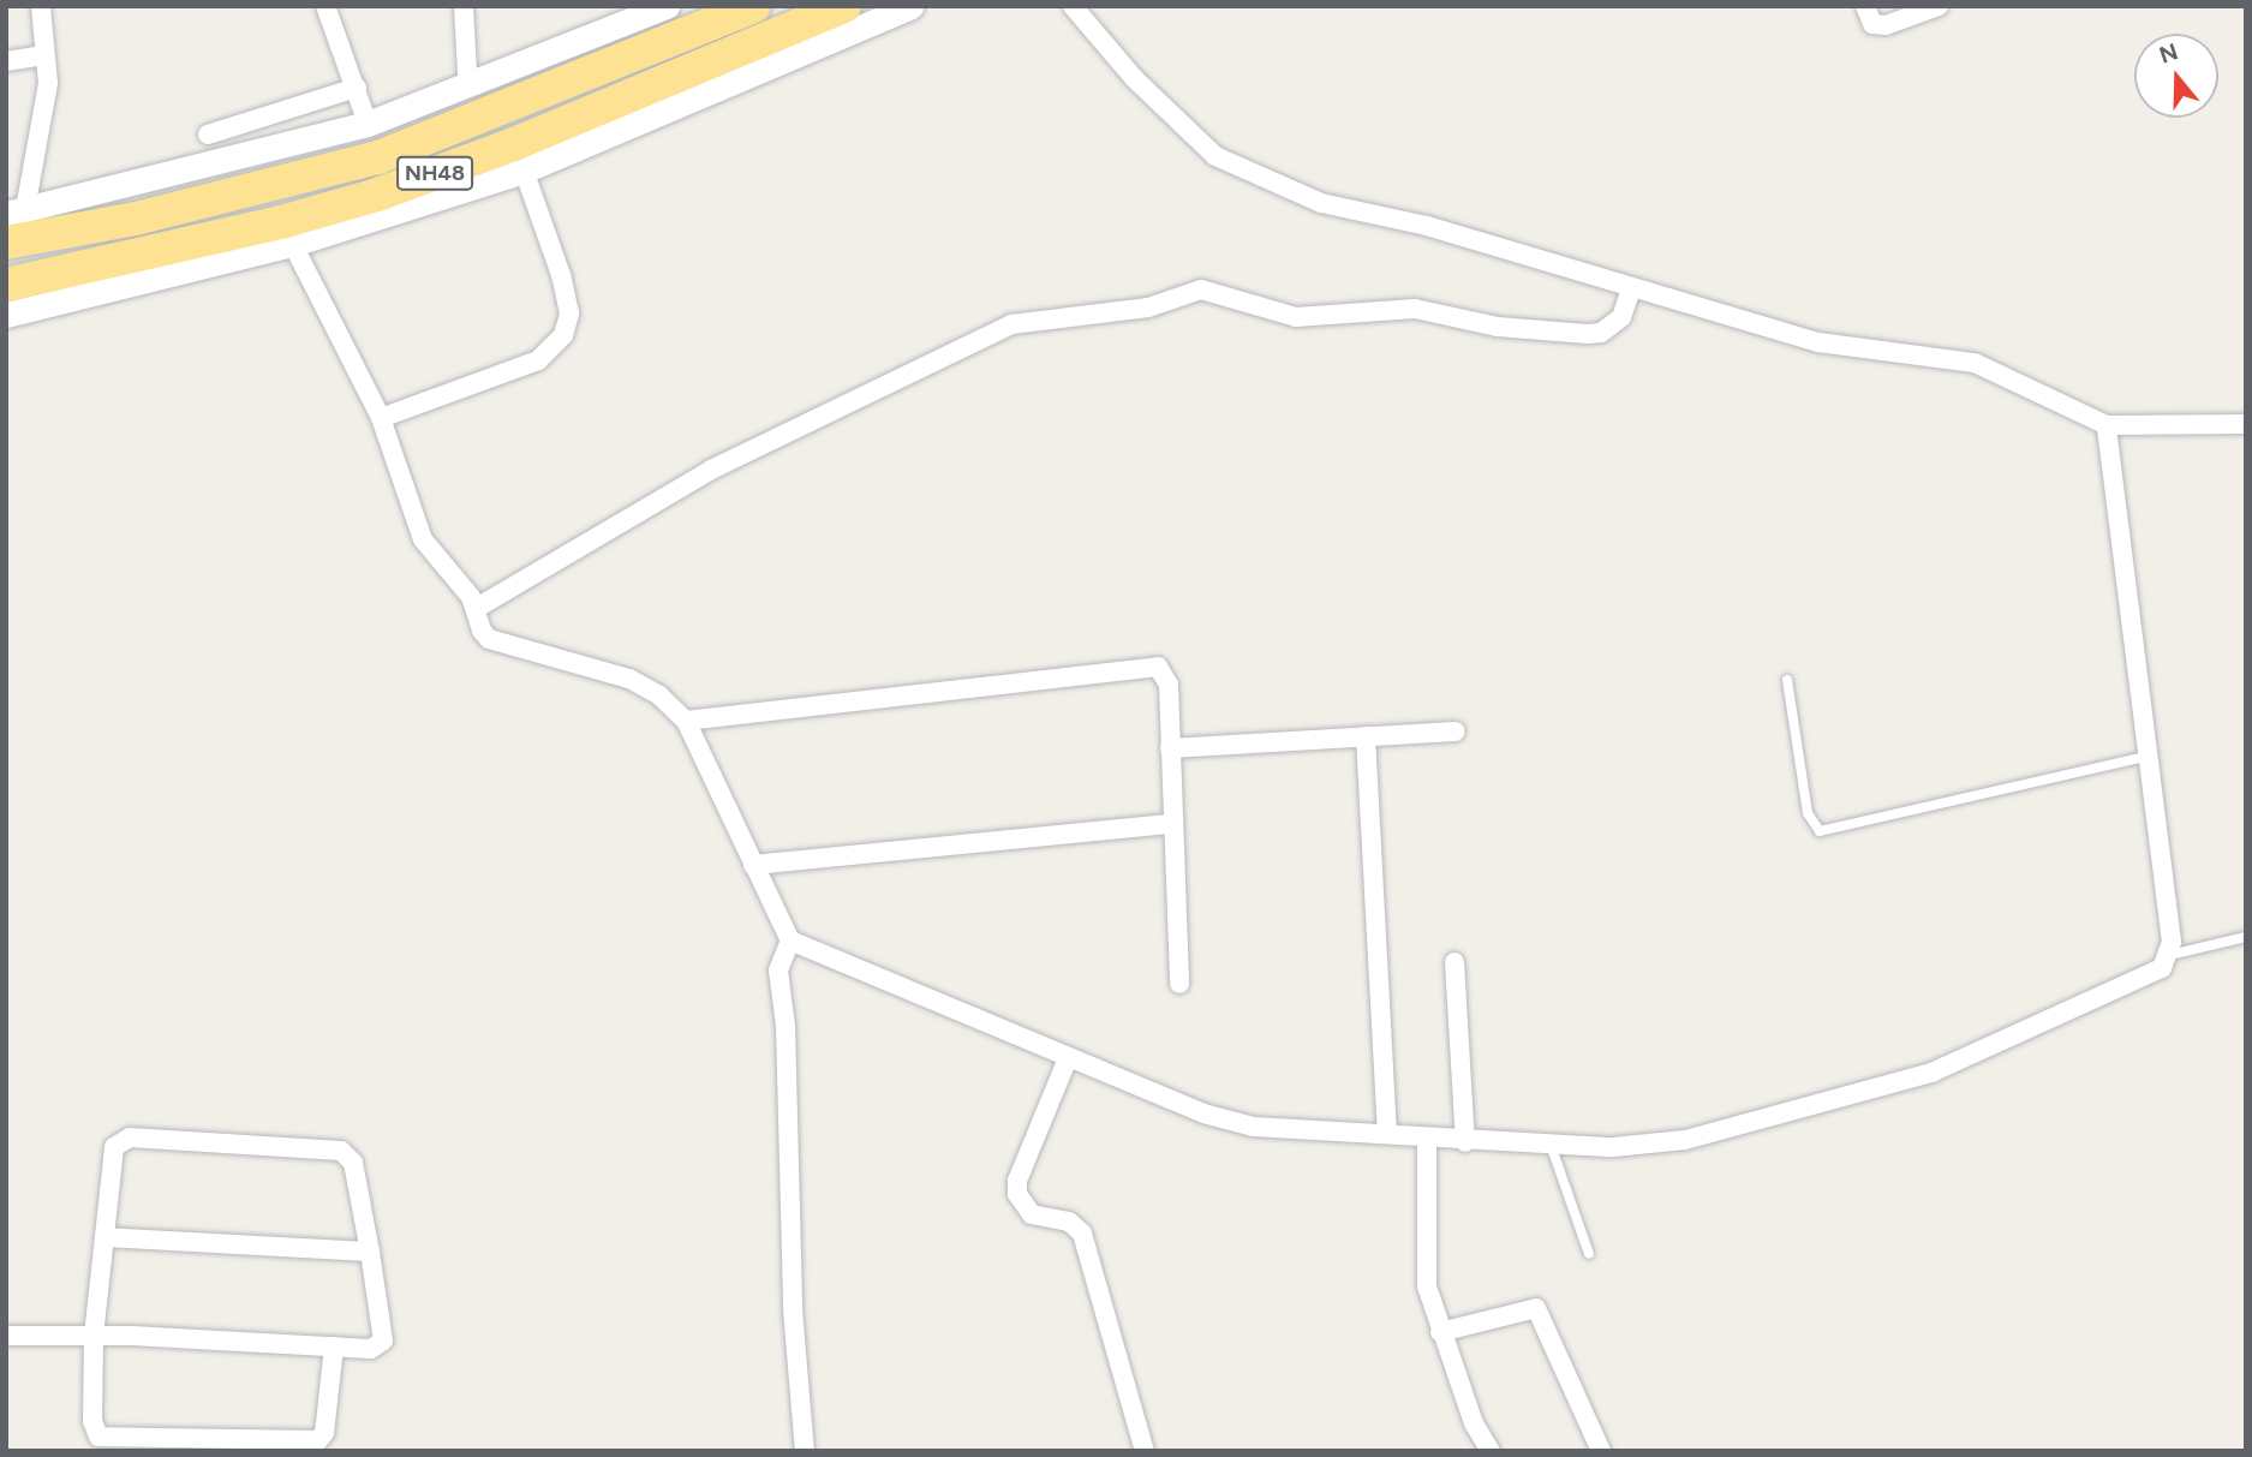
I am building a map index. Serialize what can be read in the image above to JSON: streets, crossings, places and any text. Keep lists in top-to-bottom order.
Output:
{
  "streets": {
    "highway": ["NH48"]
  },
  "north": "top"
}
